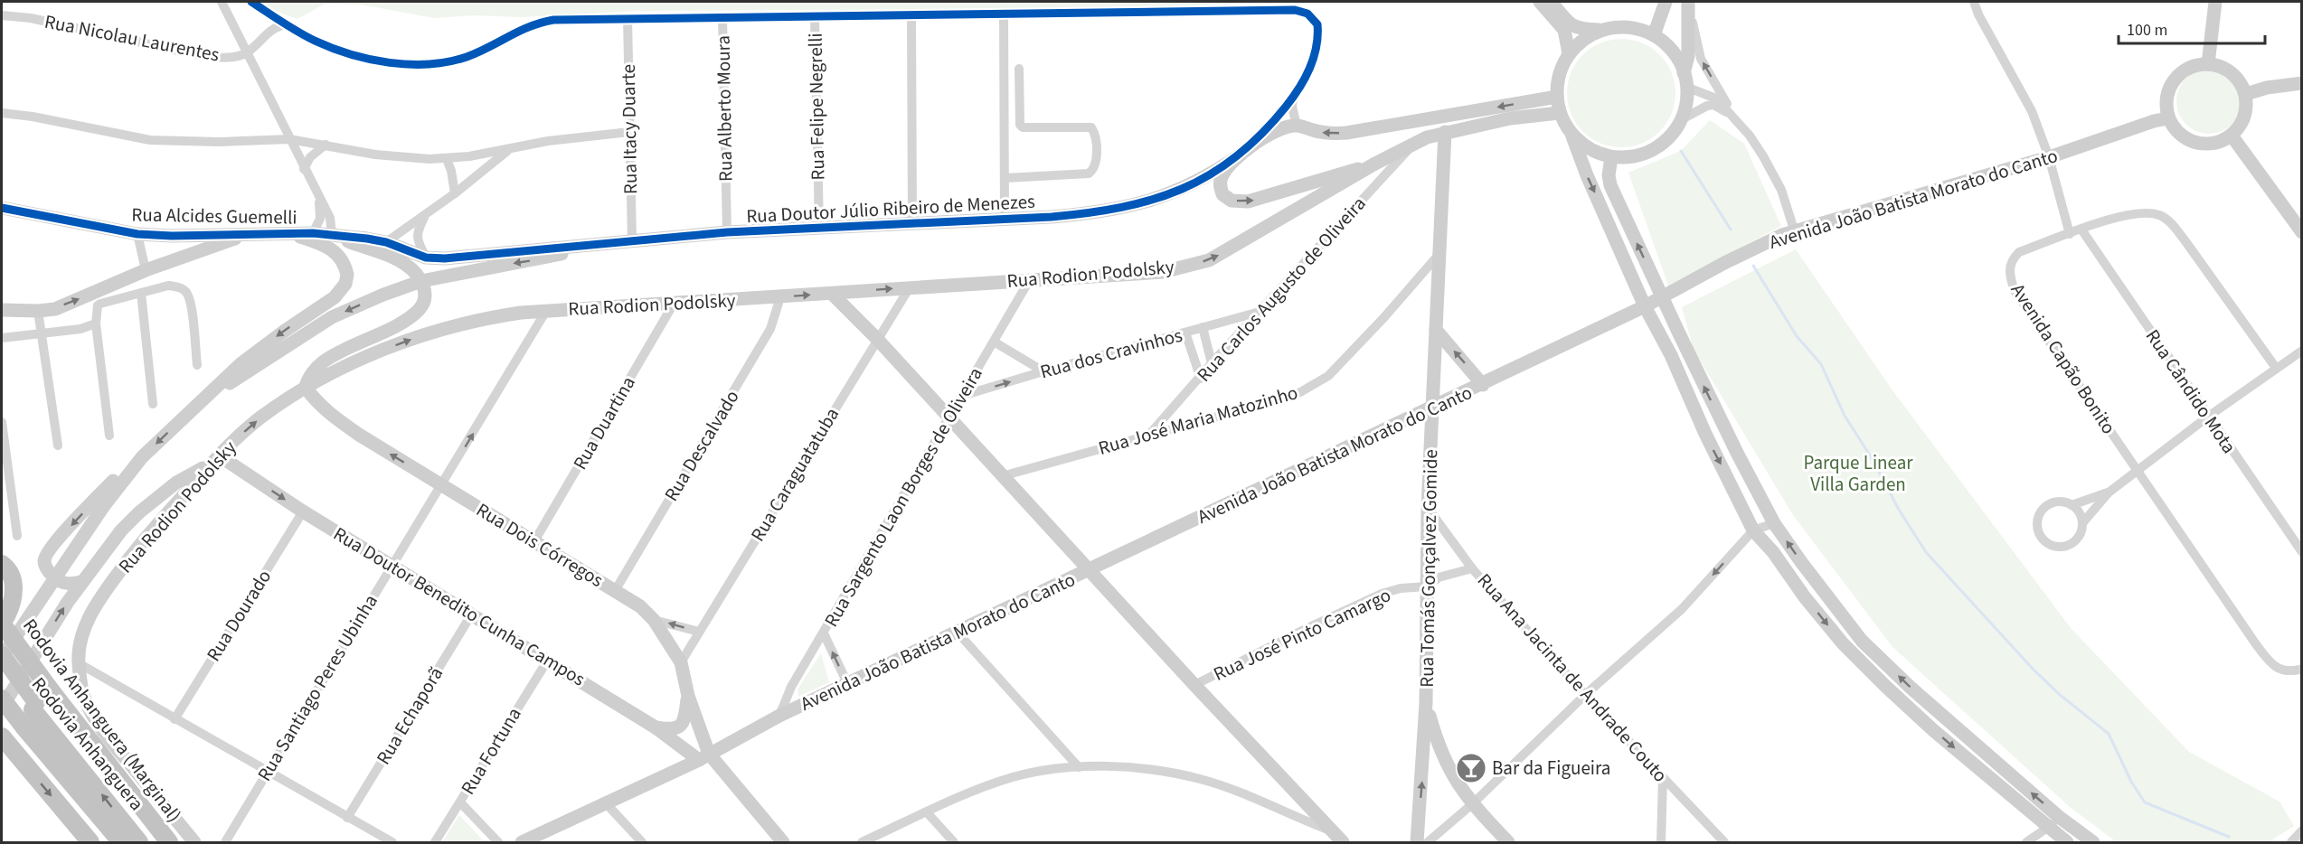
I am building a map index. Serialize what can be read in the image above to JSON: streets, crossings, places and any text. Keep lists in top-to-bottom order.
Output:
{
  "streets": {
    "highway": ["Rodovia Anhanguera (Marginal)", "Rodovia Anhanguera"],
    "street": [
      "Rua Nicolau Laurentes",
      "Rua Felipe Negrelli",
      "Rua Alberto Moura",
      "Rua Itacy Duarte",
      "Avenida João Batista Morato do Canto",
      "Rua Doutor Júlio Ribeiro de Menezes",
      "Rua Alcides Guemelli",
      "Rua Rodion Podolsky",
      "Rua Carlos Augusto de Oliveira",
      "Rua dos Cravinhos",
      "Avenida Capão Bonito",
      "Rua Cândido Mota",
      "Rua José Maria Matozinho",
      "Rua Duartina",
      "Rua Descalvado",
      "Rua Caraguatatuba",
      "Rua Sargento Laon Borges de Oliveira",
      "Rua Dois Córregos",
      "Rua Tomás Gonçalvez Gomide",
      "Rua Doutor Benedito Cunha Campos",
      "Rua Dourado",
      "Rua José Pinto Camargo",
      "Rua Ana Jacinta de Andrade Couto",
      "Rua Santiago Peres Ubinha",
      "Rua Echaporã",
      "Rua Fortuna"
    ]
  },
  "crossings": [
    ["Rua Nicolau Laurentes", "Rua Doutor Júlio Ribeiro de Menezes"],
    ["Rua Felipe Negrelli", "Rua Doutor Júlio Ribeiro de Menezes"],
    ["Rua Alberto Moura", "Rua Doutor Júlio Ribeiro de Menezes"],
    ["Rua Itacy Duarte", "Rua Doutor Júlio Ribeiro de Menezes"],
    ["Avenida João Batista Morato do Canto", "Rua Sargento Laon Borges de Oliveira"],
    ["Avenida João Batista Morato do Canto", "Rua Dois Córregos"],
    ["Avenida João Batista Morato do Canto", "Rua Tomás Gonçalvez Gomide"],
    ["Avenida João Batista Morato do Canto", "Rua Doutor Benedito Cunha Campos"],
    ["Rua Doutor Júlio Ribeiro de Menezes", "Rua Alcides Guemelli"],
    ["Rua Rodion Podolsky", "Rua Carlos Augusto de Oliveira"],
    ["Rua Rodion Podolsky", "Rua Duartina"],
    ["Rua Rodion Podolsky", "Rua Descalvado"],
    ["Rua Rodion Podolsky", "Rua Caraguatatuba"],
    ["Rua Rodion Podolsky", "Rua Sargento Laon Borges de Oliveira"],
    ["Rua Rodion Podolsky", "Rua Dois Córregos"],
    ["Rua Rodion Podolsky", "Rua Tomás Gonçalvez Gomide"],
    ["Rua Rodion Podolsky", "Rua Doutor Benedito Cunha Campos"],
    ["Rua Rodion Podolsky", "Rua Santiago Peres Ubinha"],
    ["Rua Carlos Augusto de Oliveira", "Rua dos Cravinhos"],
    ["Rua Carlos Augusto de Oliveira", "Rua José Maria Matozinho"],
    ["Rua dos Cravinhos", "Rua Sargento Laon Borges de Oliveira"],
    ["Avenida Capão Bonito", "Rua Cândido Mota"],
    ["Rua José Maria Matozinho", "Rua Tomás Gonçalvez Gomide"],
    ["Rua Duartina", "Rua Dois Córregos"],
    ["Rua Descalvado", "Rua Dois Córregos"],
    ["Rua Caraguatatuba", "Rua Dois Córregos"],
    ["Rua Dois Córregos", "Rua Doutor Benedito Cunha Campos"],
    ["Rua Dois Córregos", "Rua Santiago Peres Ubinha"],
    ["Rua Tomás Gonçalvez Gomide", "Rua José Pinto Camargo"],
    ["Rua Tomás Gonçalvez Gomide", "Rua Ana Jacinta de Andrade Couto"],
    ["Rua Doutor Benedito Cunha Campos", "Rua Dourado"],
    ["Rua Doutor Benedito Cunha Campos", "Rua Santiago Peres Ubinha"],
    ["Rua Doutor Benedito Cunha Campos", "Rua Echaporã"],
    ["Rua Doutor Benedito Cunha Campos", "Rua Fortuna"],
    ["Rua José Pinto Camargo", "Rua Ana Jacinta de Andrade Couto"]
  ],
  "parks": ["Parque Linear Villa Garden"],
  "places": {
    "bar": ["Bar da Figueira"]
  },
  "scale_bar": "100 m"
}
